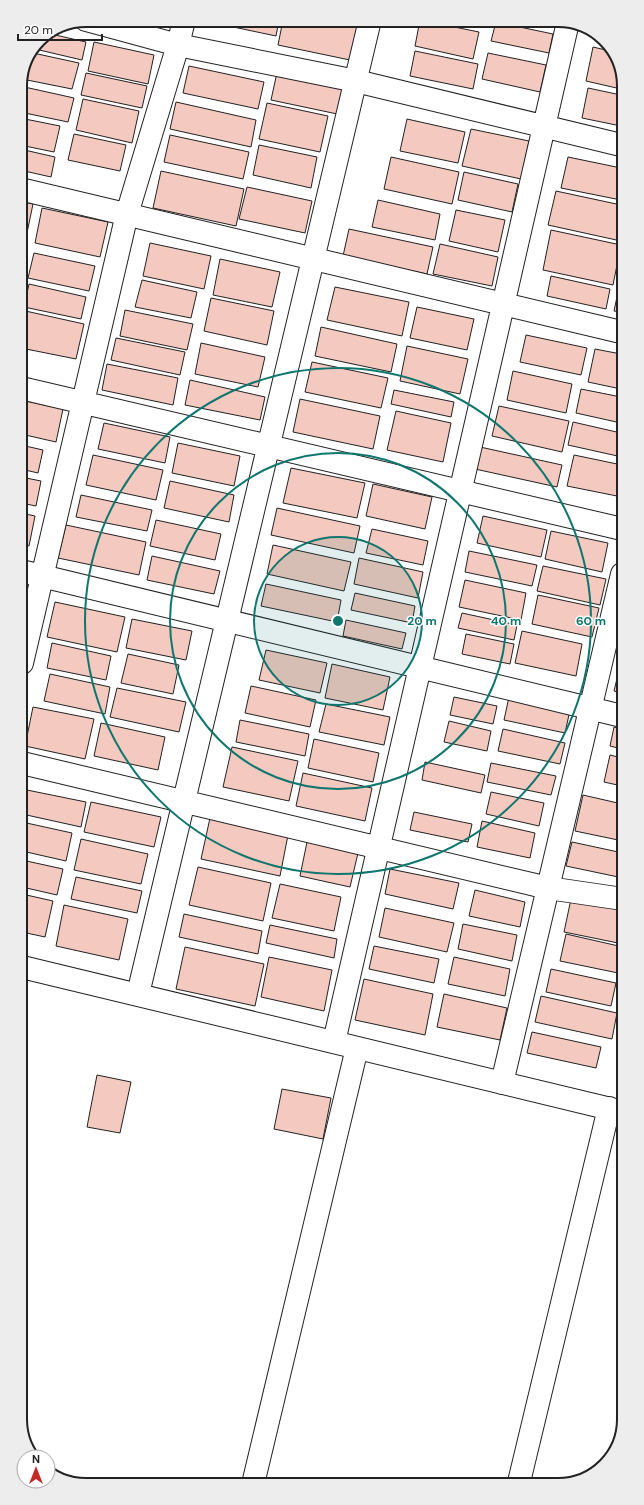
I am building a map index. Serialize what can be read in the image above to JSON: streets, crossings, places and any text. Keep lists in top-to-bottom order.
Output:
{
  "scale_bar": "20 m",
  "north": "top",
  "rings": ["20 m", "40 m", "60 m"]
}
